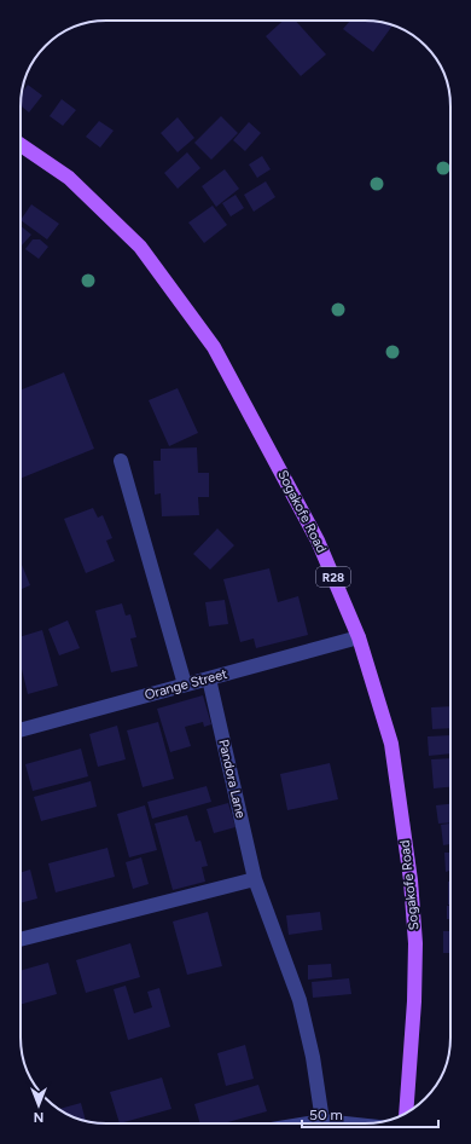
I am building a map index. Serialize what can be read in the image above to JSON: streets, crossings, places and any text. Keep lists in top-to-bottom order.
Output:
{
  "streets": {
    "main road": ["Sogakofe Road", "R28"],
    "street": ["Orange Street", "Pandora Lane"]
  },
  "crossings": [
    ["Sogakofe Road", "Orange Street"],
    ["Orange Street", "Pandora Lane"]
  ],
  "scale_bar": "50 m",
  "north": "bottom"
}
